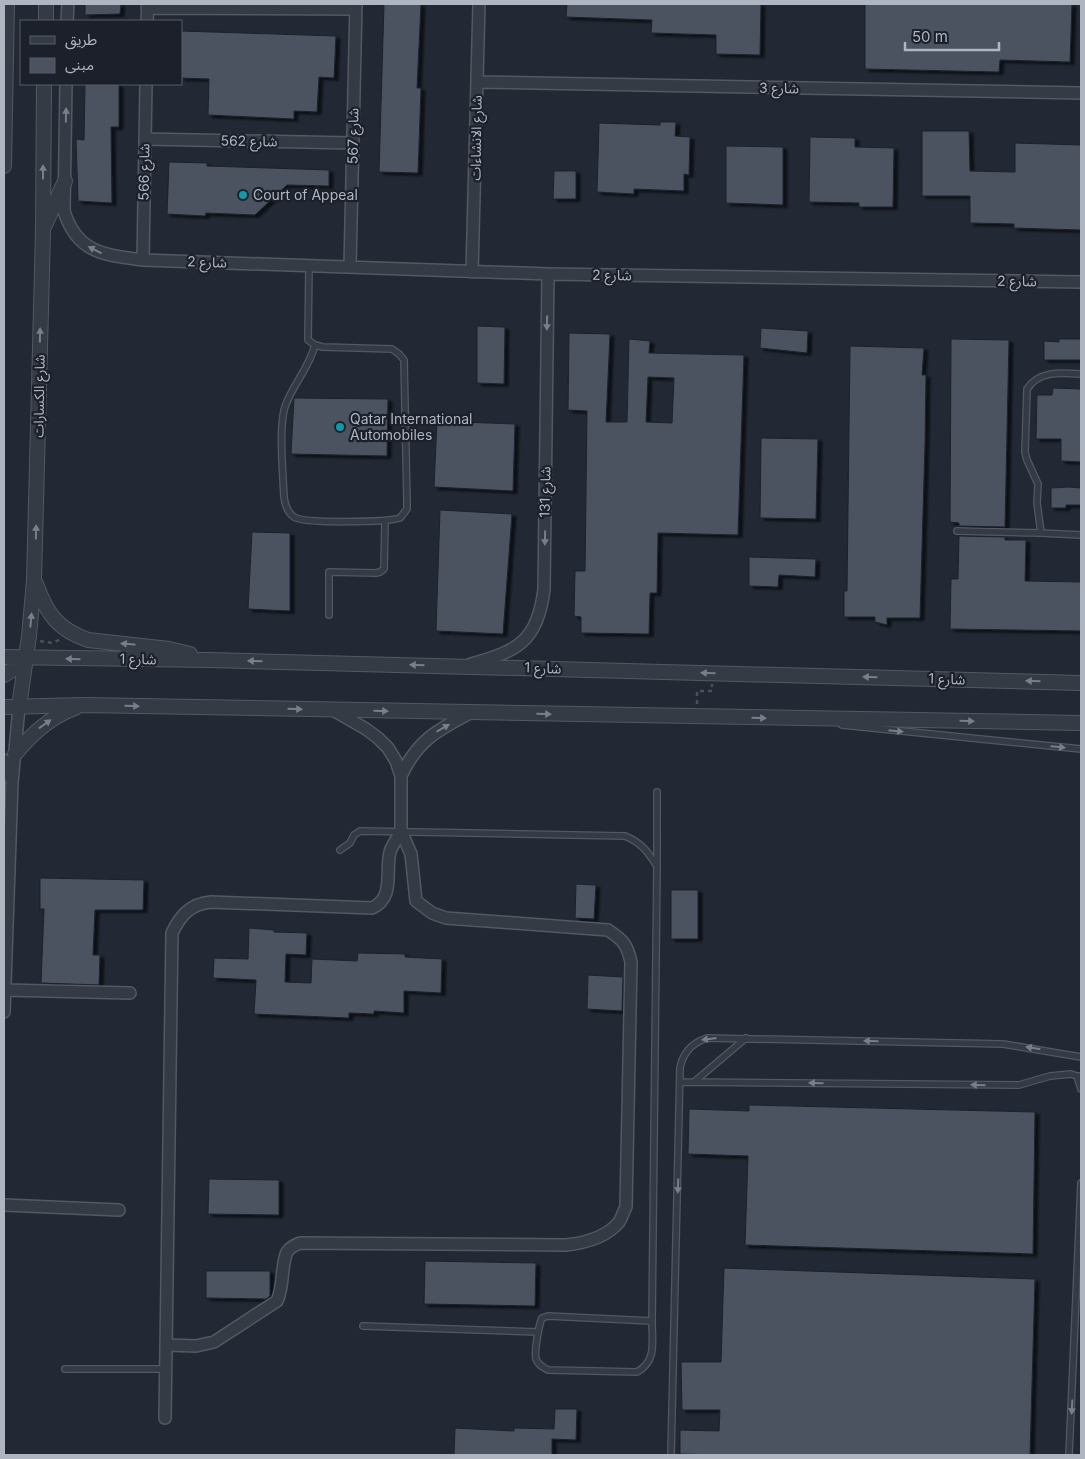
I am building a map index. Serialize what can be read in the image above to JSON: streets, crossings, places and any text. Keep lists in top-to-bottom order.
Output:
{
  "streets": {
    "street": [
      "شارع 3",
      "شارع 567",
      "شارع الانشاءات",
      "شارع 562",
      "شارع 566",
      "شارع 2",
      "شارع الكسارات",
      "شارع 131",
      "شارع 1"
    ]
  },
  "crossings": [
    ["شارع 3", "شارع الانشاءات"],
    ["شارع 567", "شارع 562"],
    ["شارع 567", "شارع 2"],
    ["شارع الانشاءات", "شارع 2"],
    ["شارع 562", "شارع 566"],
    ["شارع 566", "شارع 2"],
    ["شارع 2", "شارع 131"],
    ["شارع الكسارات", "شارع 1"],
    ["شارع 131", "شارع 1"]
  ],
  "one_way": ["شارع 131"],
  "places": ["Court of Appeal", "Qatar International Automobiles"],
  "legend": ["طريق", "مبنى"],
  "scale_bar": "50 m"
}
